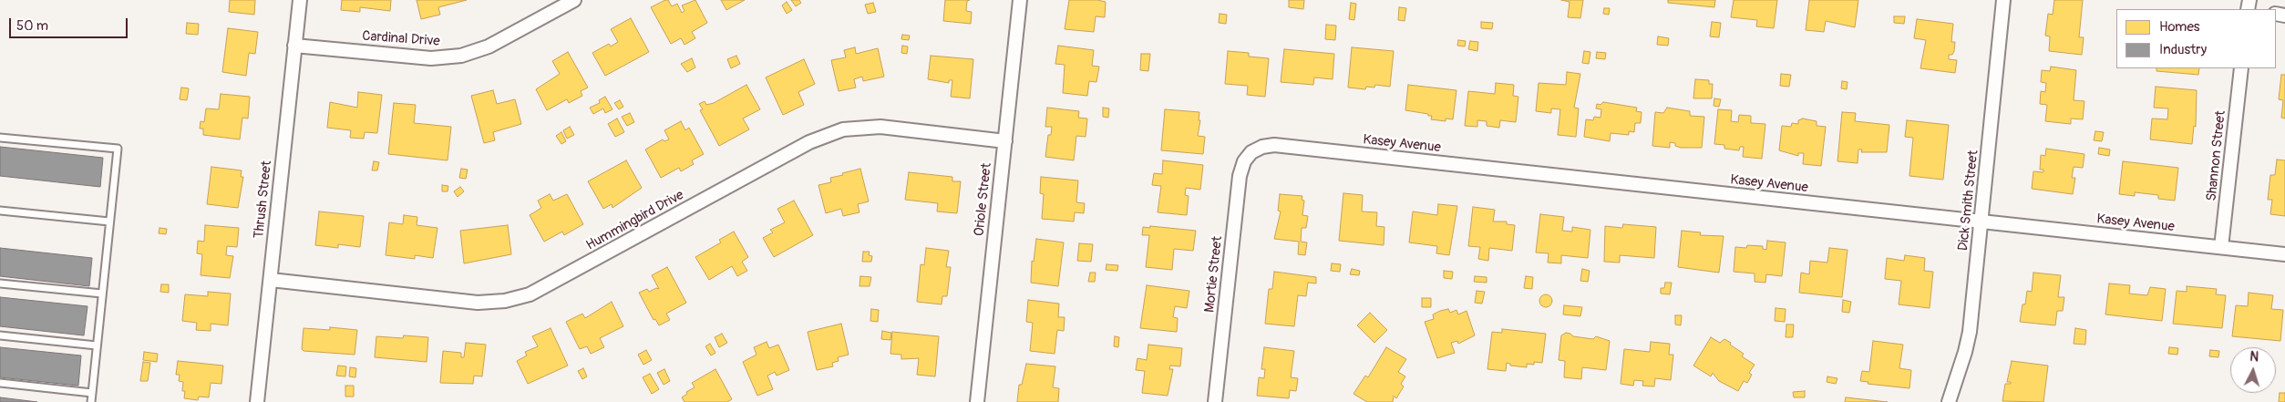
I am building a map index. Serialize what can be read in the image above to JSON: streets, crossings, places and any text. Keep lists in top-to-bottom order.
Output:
{
  "streets": {
    "street": [
      "Cardinal Drive",
      "Kasey Avenue",
      "Shannon Street",
      "Thrush Street",
      "Oriole Street",
      "Dick Smith Street",
      "Hummingbird Drive",
      "Mortie Street"
    ]
  },
  "crossings": [
    ["Cardinal Drive", "Thrush Street"],
    ["Kasey Avenue", "Shannon Street"],
    ["Kasey Avenue", "Dick Smith Street"],
    ["Kasey Avenue", "Mortie Street"],
    ["Thrush Street", "Hummingbird Drive"],
    ["Oriole Street", "Hummingbird Drive"]
  ],
  "legend": ["Homes", "Industry"],
  "scale_bar": "50 m",
  "north": "top"
}
